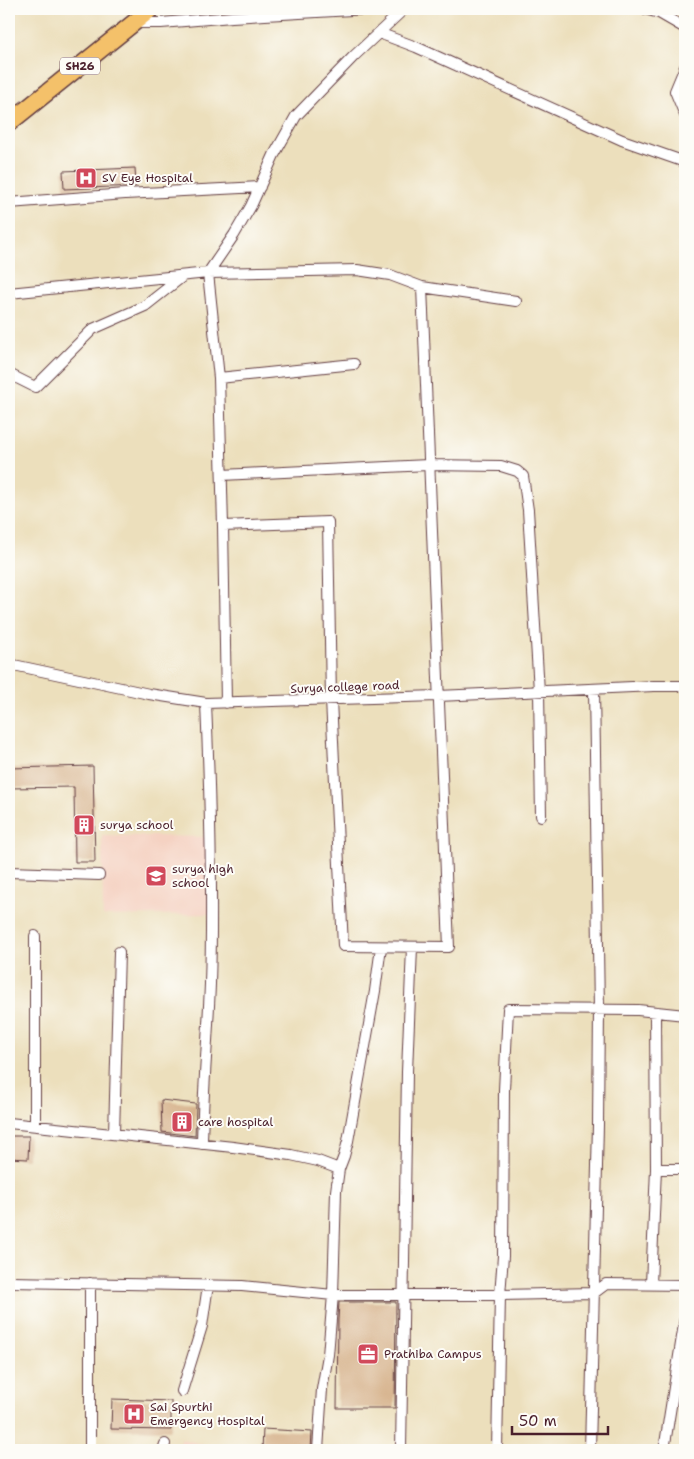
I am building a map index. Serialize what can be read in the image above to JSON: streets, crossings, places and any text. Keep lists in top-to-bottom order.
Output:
{
  "streets": {
    "main road": ["SH26"],
    "street": ["Surya college road"]
  },
  "places": {
    "hospital": ["SV Eye Hospital", "Sai Spurthi Emergency Hospital"],
    "building": ["surya school", "care hospital"],
    "school or university": ["surya high school"],
    "office": ["Prathiba Campus"]
  },
  "scale_bar": "50 m"
}
